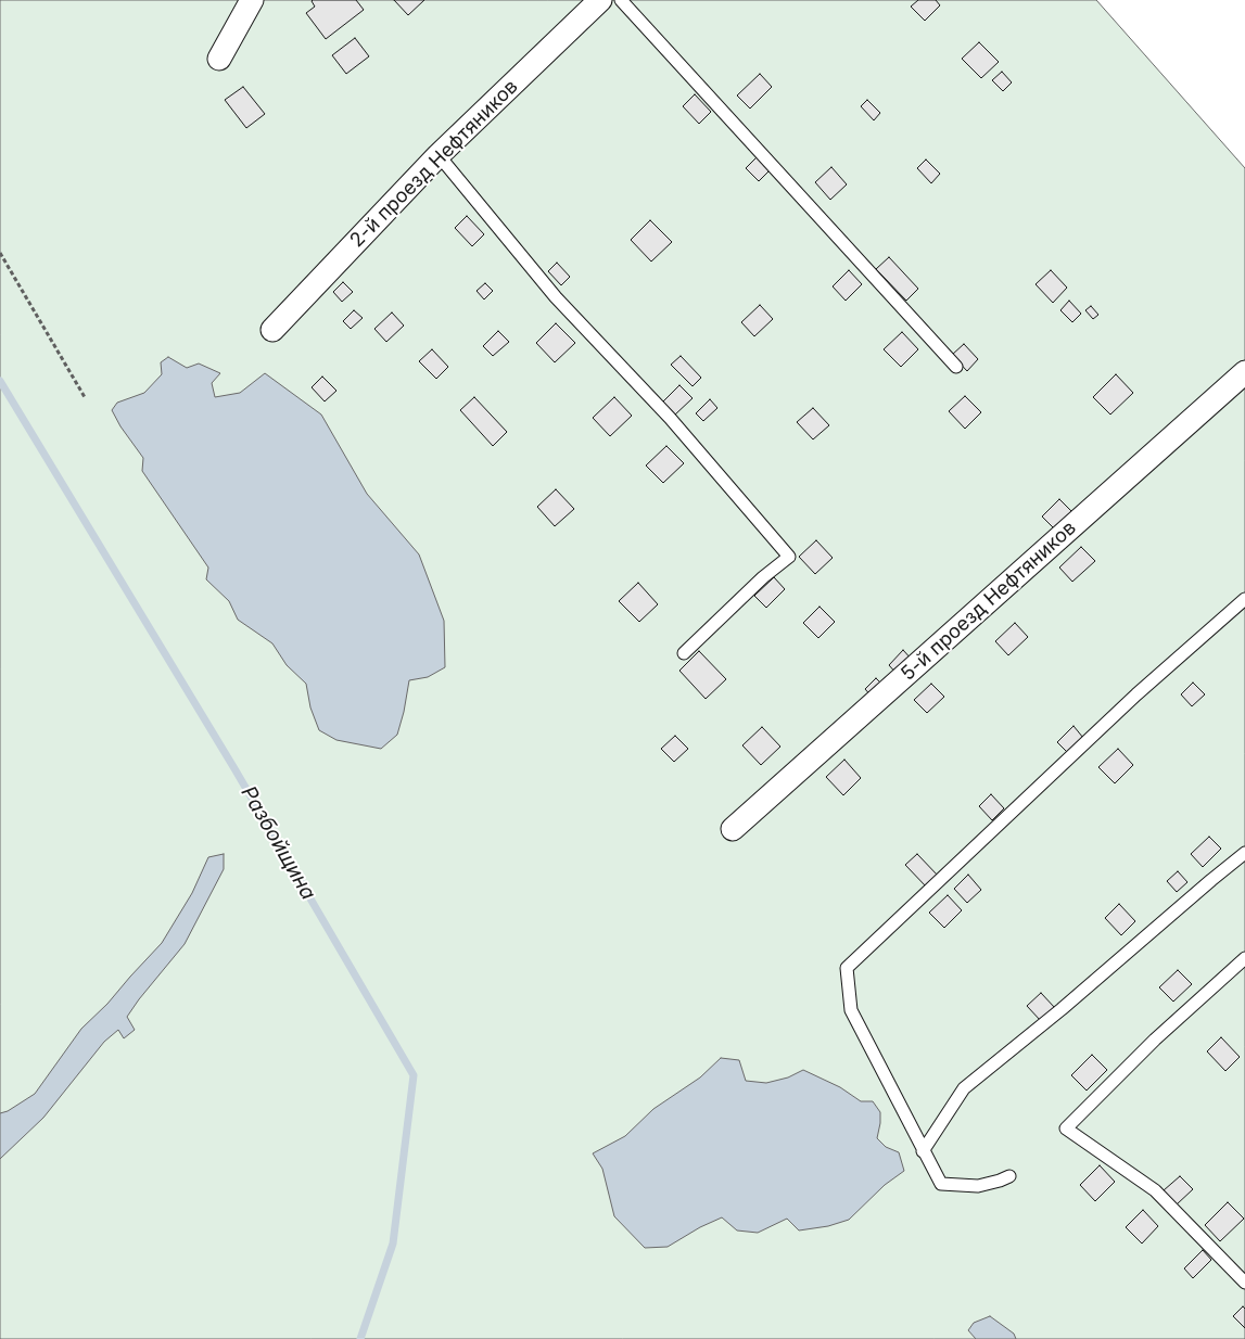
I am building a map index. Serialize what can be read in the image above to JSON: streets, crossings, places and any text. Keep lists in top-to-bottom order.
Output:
{
  "streets": {
    "street": ["2-й проезд Нефтяников", "5-й проезд Нефтяников"]
  },
  "water": ["Разбойщина"]
}
